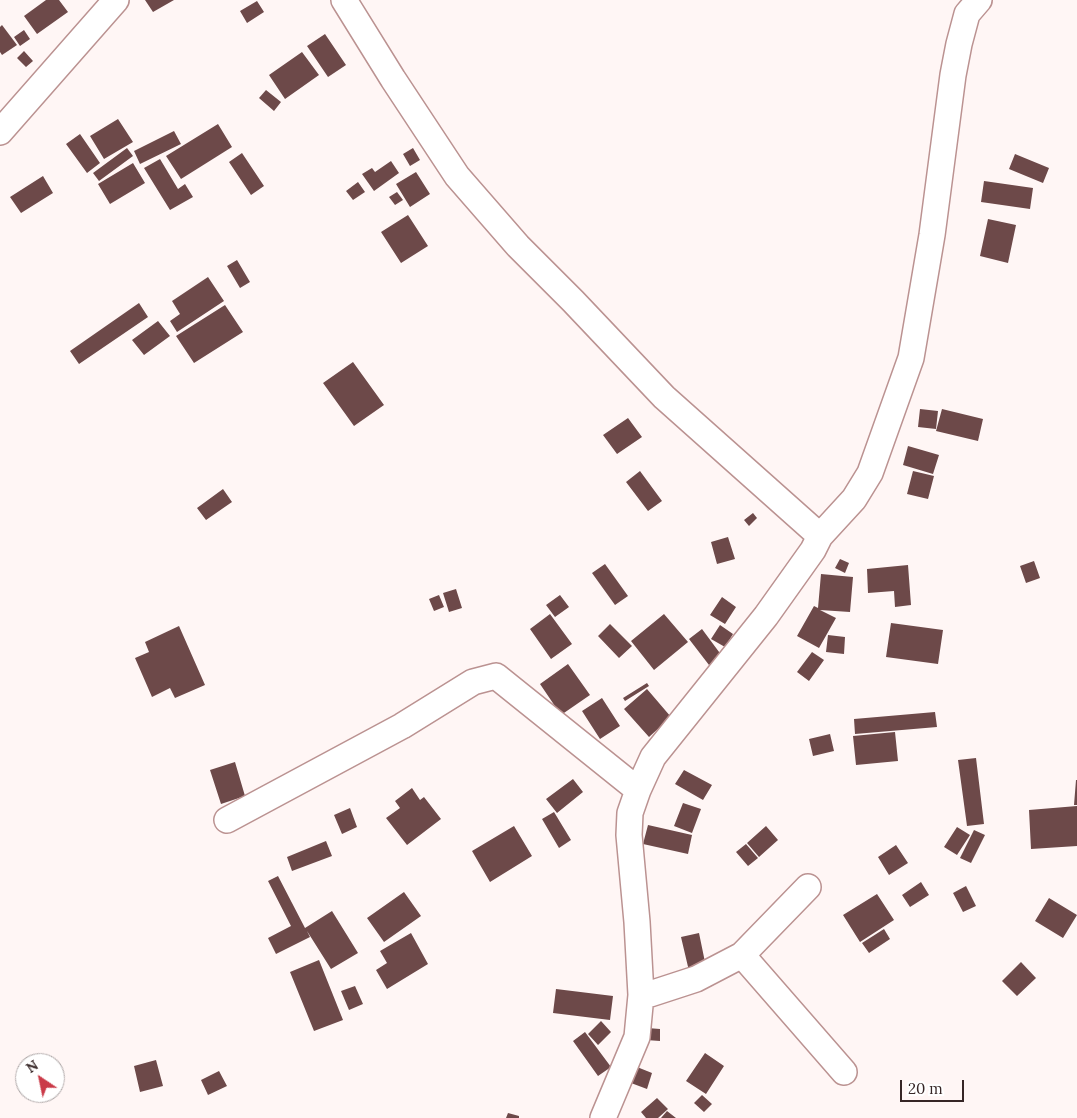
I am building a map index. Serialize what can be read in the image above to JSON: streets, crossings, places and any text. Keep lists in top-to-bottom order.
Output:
{
  "scale_bar": "20 m",
  "north": "top left"
}
